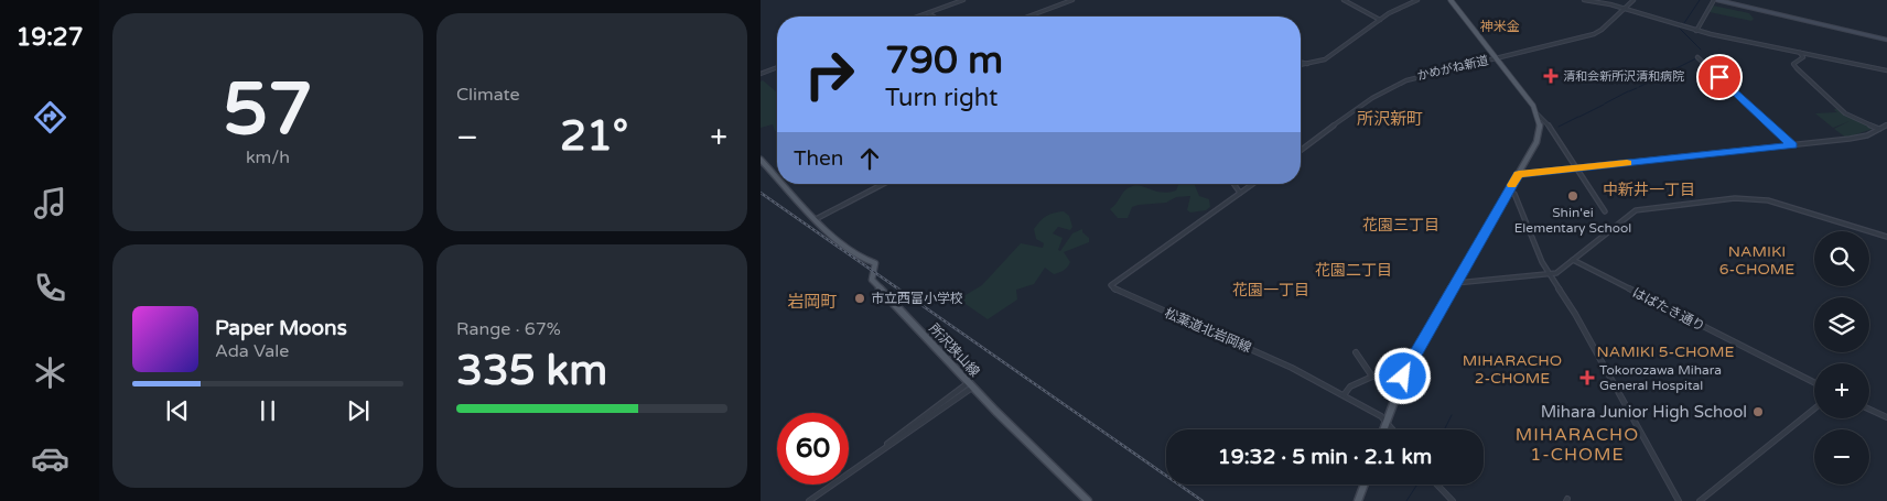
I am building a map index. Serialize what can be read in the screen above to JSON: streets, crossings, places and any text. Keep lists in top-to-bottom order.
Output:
{
  "streets": {
    "main road": ["所沢狭山線"],
    "street": ["かめがね新道", "はばたき通り", "松葉道北岩岡線"]
  },
  "districts": [
    "神米金",
    "所沢新町",
    "中新井一丁目",
    "花園三丁目",
    "NAMIKI 6-CHOME",
    "花園二丁目",
    "花園一丁目",
    "岩岡町",
    "NAMIKI 5-CHOME",
    "MIHARACHO 2-CHOME",
    "MIHARACHO 1-CHOME"
  ],
  "places": {
    "health": ["清和会新所沢清和病院", "Tokorozawa Mihara General Hospital"],
    "other": ["Shin'ei Elementary School", "市立西富小学校", "Mihara Junior High School"]
  },
  "page": {
    "tabs": "19:27",
    "tile": [
      ["57", "km/h"],
      "Climate",
      ["Range · 67%", "335 km"]
    ],
    "turn": ["790 m", "Turn right"],
    "heat": ["−", "21°", "+"],
    "then": "Then",
    "map_buttons": ["+", "−"],
    "song": ["Paper Moons", "Ada Vale"],
    "limit": "60",
    "trip": "19:32 · 5 min · 2.1 km"
  }
}
